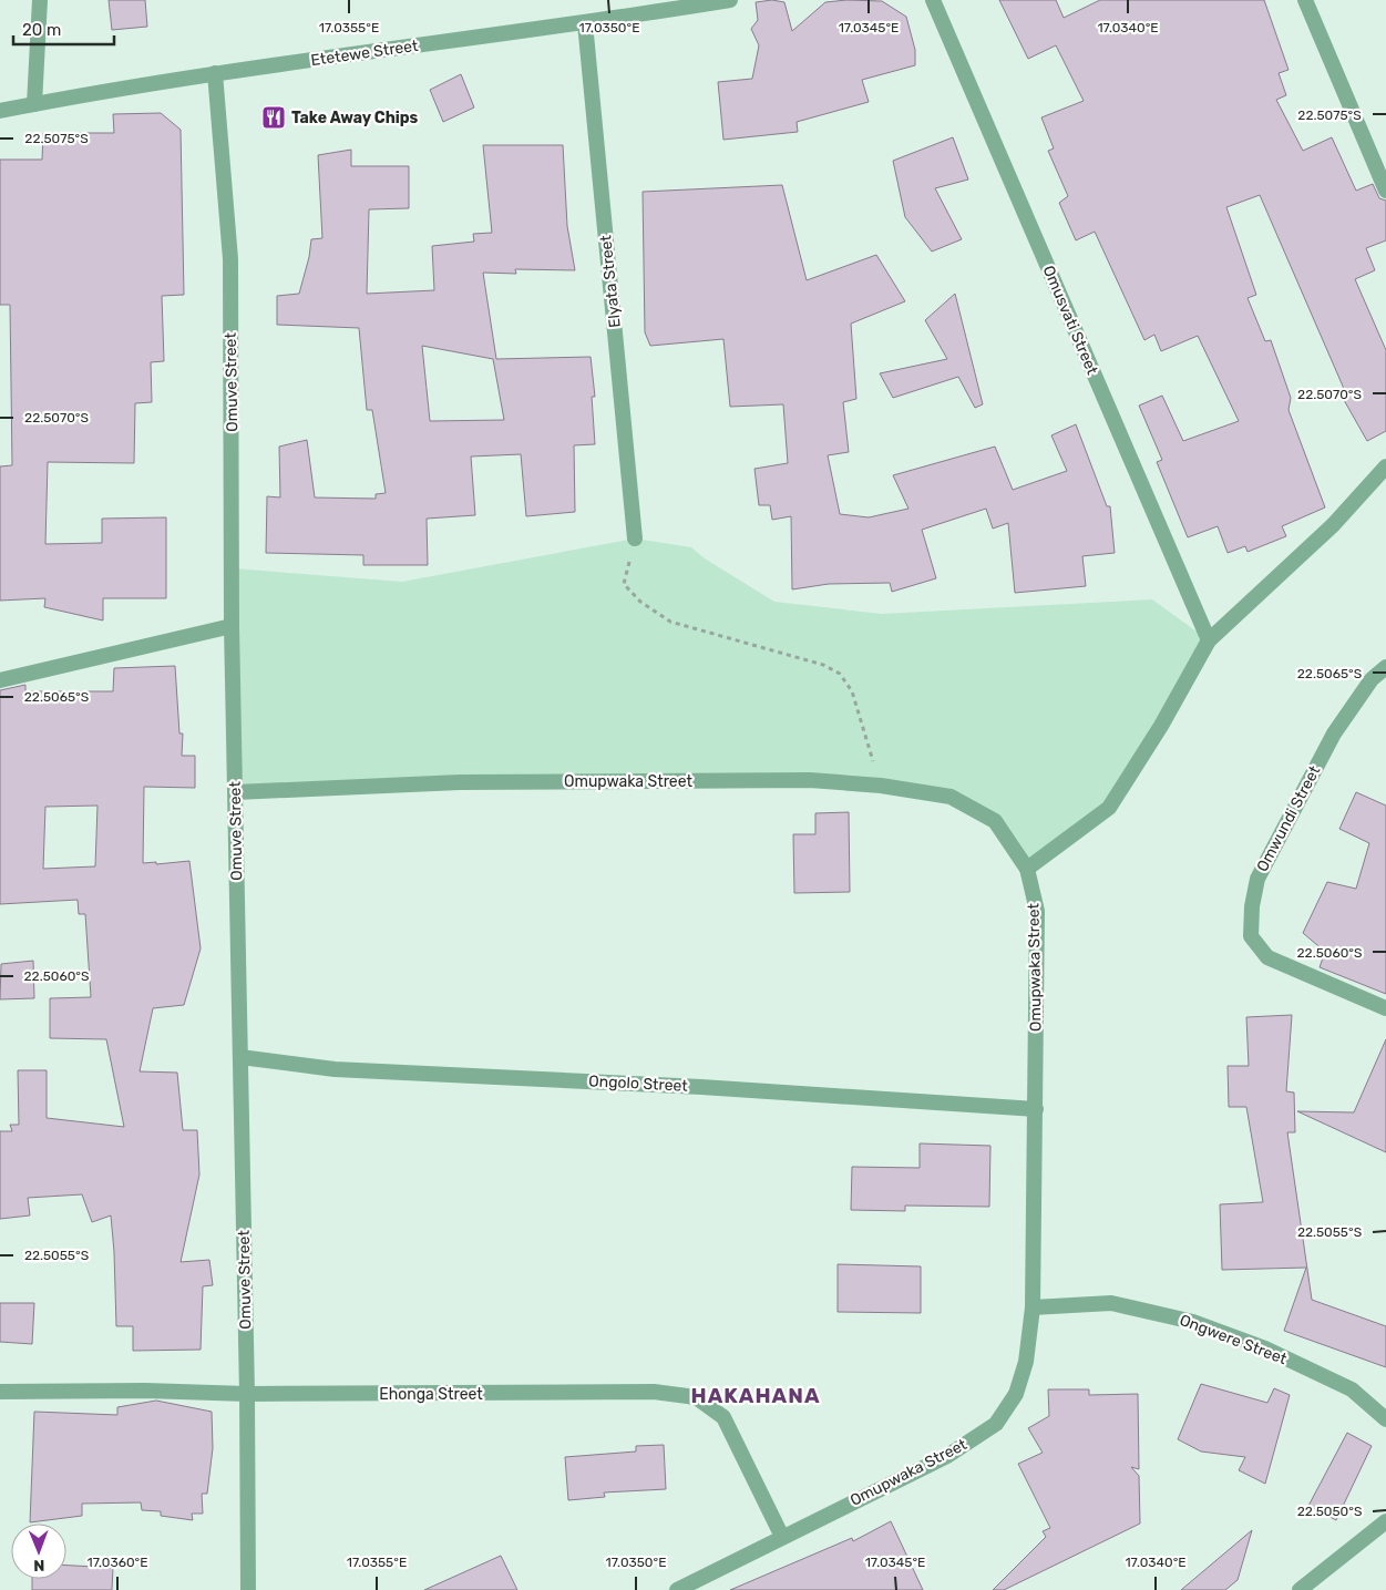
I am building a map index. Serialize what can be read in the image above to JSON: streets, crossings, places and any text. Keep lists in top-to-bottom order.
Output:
{
  "streets": {
    "street": [
      "Etetewe Street",
      "Elyata Street",
      "Omusvati Street",
      "Omuve Street",
      "Omupwaka Street",
      "Omwundi Street",
      "Ongolo Street",
      "Ongwere Street",
      "Ehonga Street"
    ]
  },
  "crossings": [
    ["Etetewe Street", "Elyata Street"],
    ["Etetewe Street", "Omuve Street"],
    ["Omuve Street", "Omupwaka Street"],
    ["Omuve Street", "Ongolo Street"],
    ["Omuve Street", "Ehonga Street"],
    ["Omupwaka Street", "Ongolo Street"],
    ["Omupwaka Street", "Ongwere Street"],
    ["Omupwaka Street", "Ehonga Street"]
  ],
  "districts": ["HAKAHANA"],
  "places": {
    "restaurant": ["Take Away Chips"]
  },
  "scale_bar": "20 m",
  "north": "bottom",
  "coordinates": [
    "17.0355°E",
    "17.0350°E",
    "17.0345°E",
    "17.0340°E",
    "22.5075°S",
    "22.5070°S",
    "22.5065°S",
    "22.5060°S",
    "22.5055°S",
    "22.5050°S",
    "17.0360°E"
  ]
}
